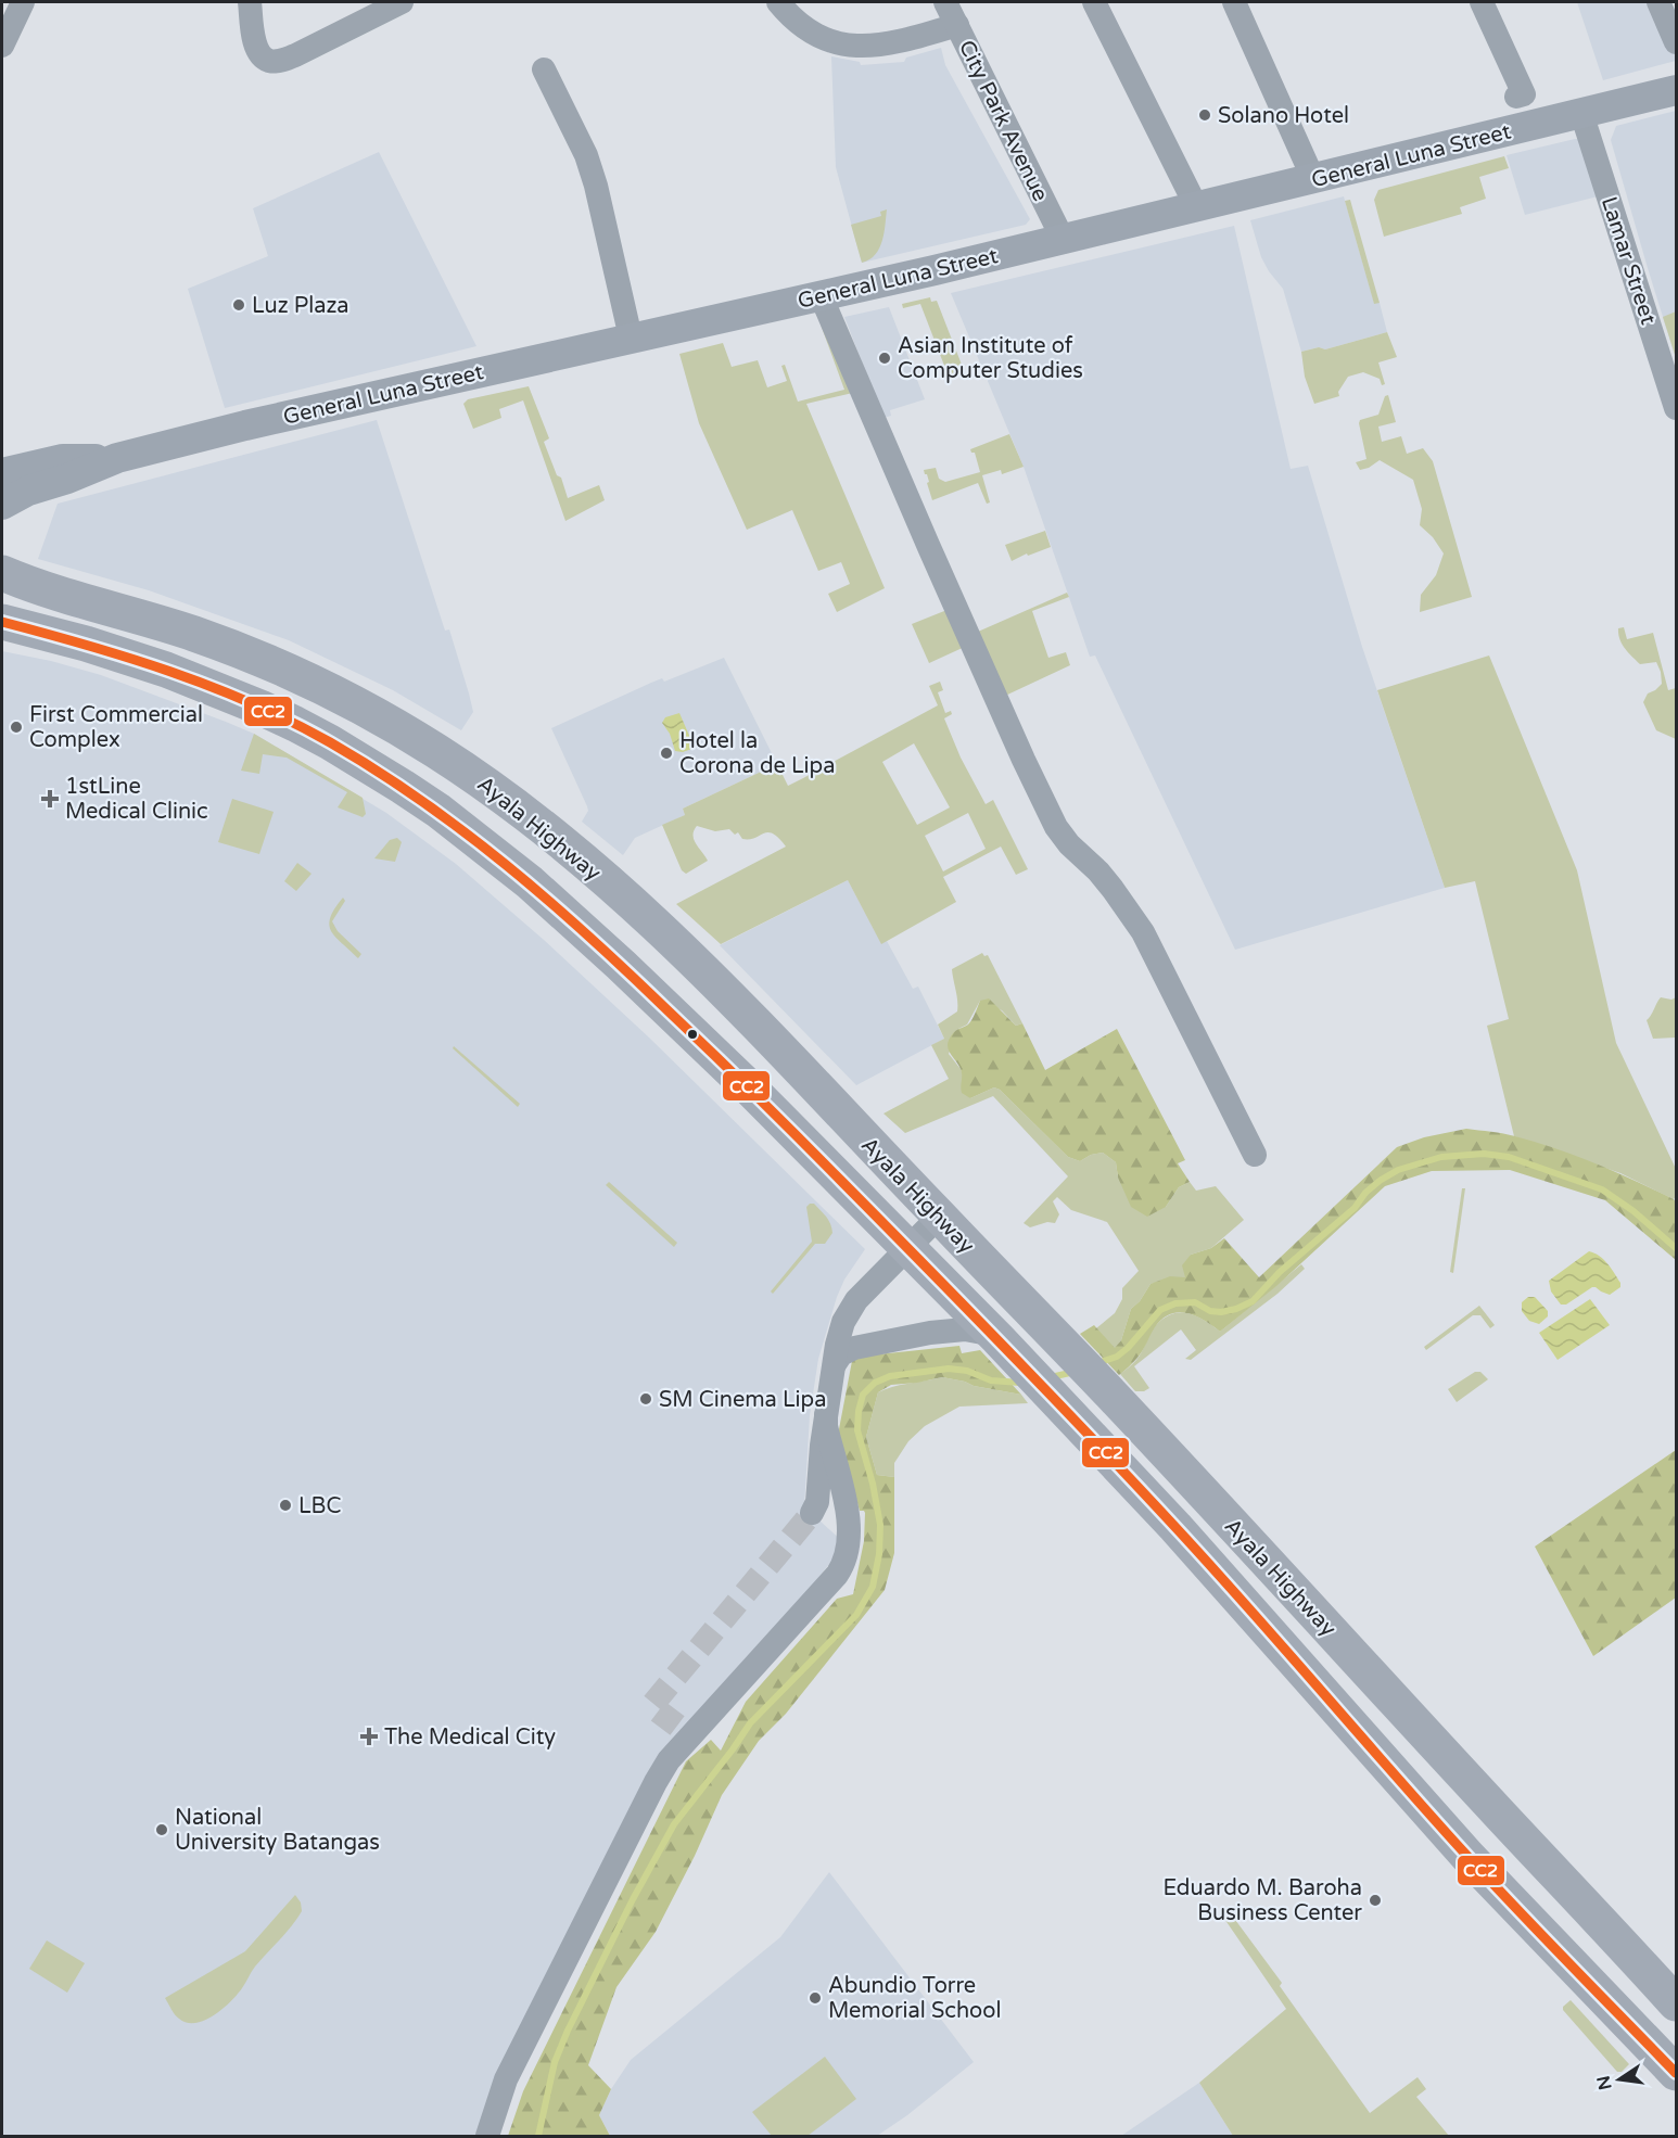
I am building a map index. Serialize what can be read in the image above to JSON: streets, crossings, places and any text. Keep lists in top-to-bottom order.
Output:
{
  "streets": {
    "highway": ["Ayala Highway"],
    "main road": ["General Luna Street"],
    "street": ["City Park Avenue", "Lamar Street"]
  },
  "crossings": [
    ["City Park Avenue", "General Luna Street"],
    ["General Luna Street", "Lamar Street"]
  ],
  "places": {
    "other": [
      "Solano Hotel",
      "Luz Plaza",
      "Asian Institute of Computer Studies",
      "First Commercial Complex",
      "Hotel la Corona de Lipa",
      "SM Cinema Lipa",
      "LBC",
      "National University Batangas",
      "Eduardo M. Baroha Business Center",
      "Abundio Torre Memorial School"
    ],
    "health": ["1stLine Medical Clinic", "The Medical City"]
  },
  "lines": ["transit line CC2"],
  "north": "left"
}
